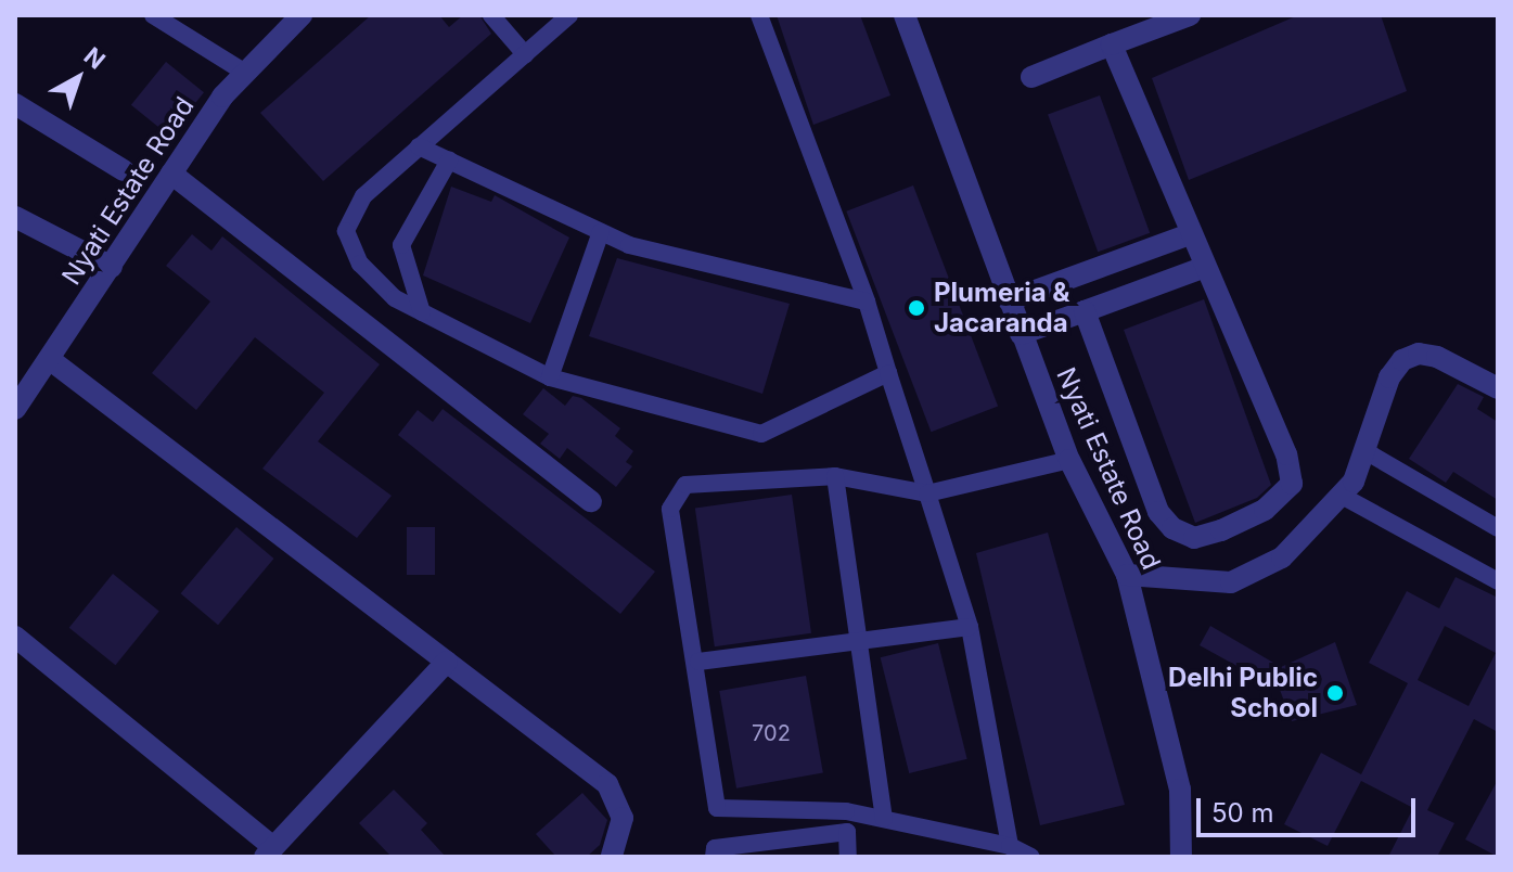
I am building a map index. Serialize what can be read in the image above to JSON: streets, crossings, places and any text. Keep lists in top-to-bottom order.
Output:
{
  "streets": {
    "street": ["Nyati Estate Road"]
  },
  "places": ["Plumeria & Jacaranda", "Delhi Public School"],
  "house_numbers": ["702"],
  "scale_bar": "50 m",
  "north": "top right"
}
